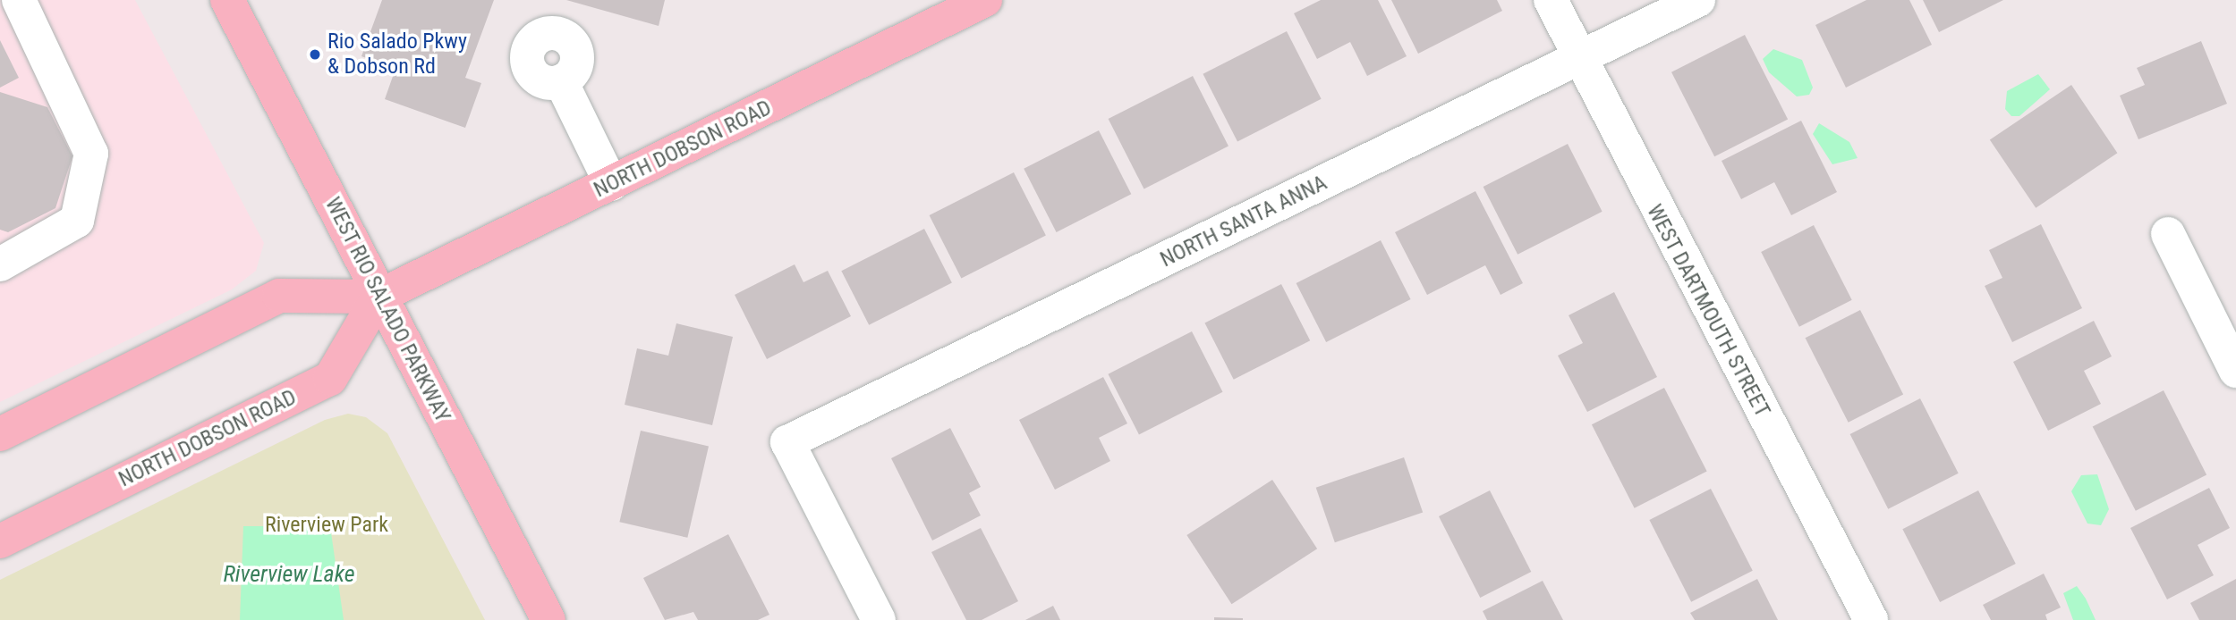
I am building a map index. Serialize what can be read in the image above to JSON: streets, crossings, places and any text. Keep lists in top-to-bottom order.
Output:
{
  "streets": {
    "main road": ["NORTH DOBSON ROAD", "WEST RIO SALADO PARKWAY"],
    "street": ["NORTH SANTA ANNA", "WEST DARTMOUTH STREET"]
  },
  "crossings": [
    ["NORTH DOBSON ROAD", "WEST RIO SALADO PARKWAY"],
    ["NORTH SANTA ANNA", "WEST DARTMOUTH STREET"]
  ],
  "water": ["Riverview Lake"],
  "parks": ["Riverview Park"],
  "places": ["Rio Salado Pkwy & Dobson Rd"]
}
